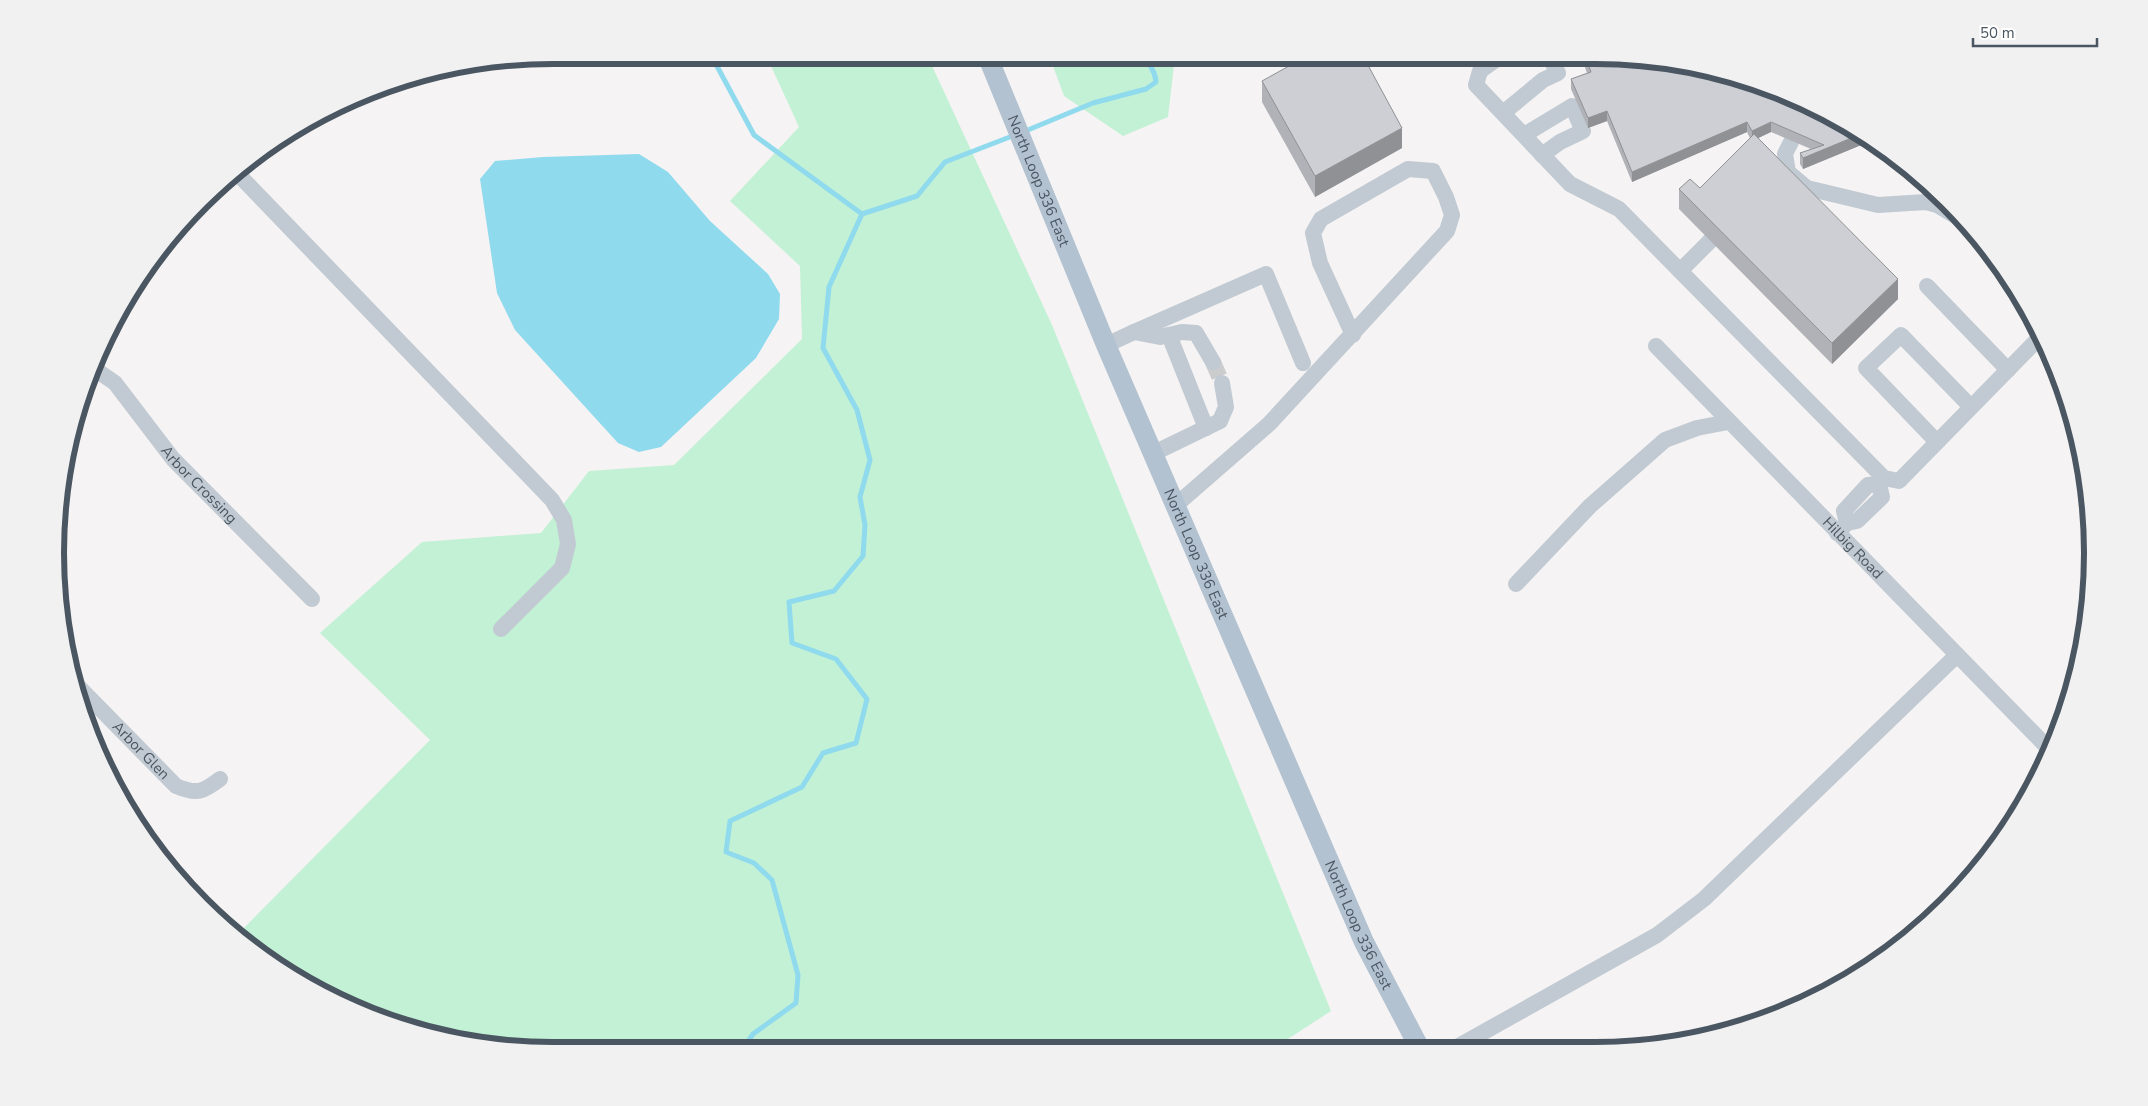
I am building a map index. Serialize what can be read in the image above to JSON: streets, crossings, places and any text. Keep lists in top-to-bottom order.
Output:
{
  "streets": {
    "main road": ["North Loop 336 East"],
    "street": ["Arbor Crossing", "Hilbig Road", "Arbor Glen"]
  },
  "scale_bar": "50 m"
}
